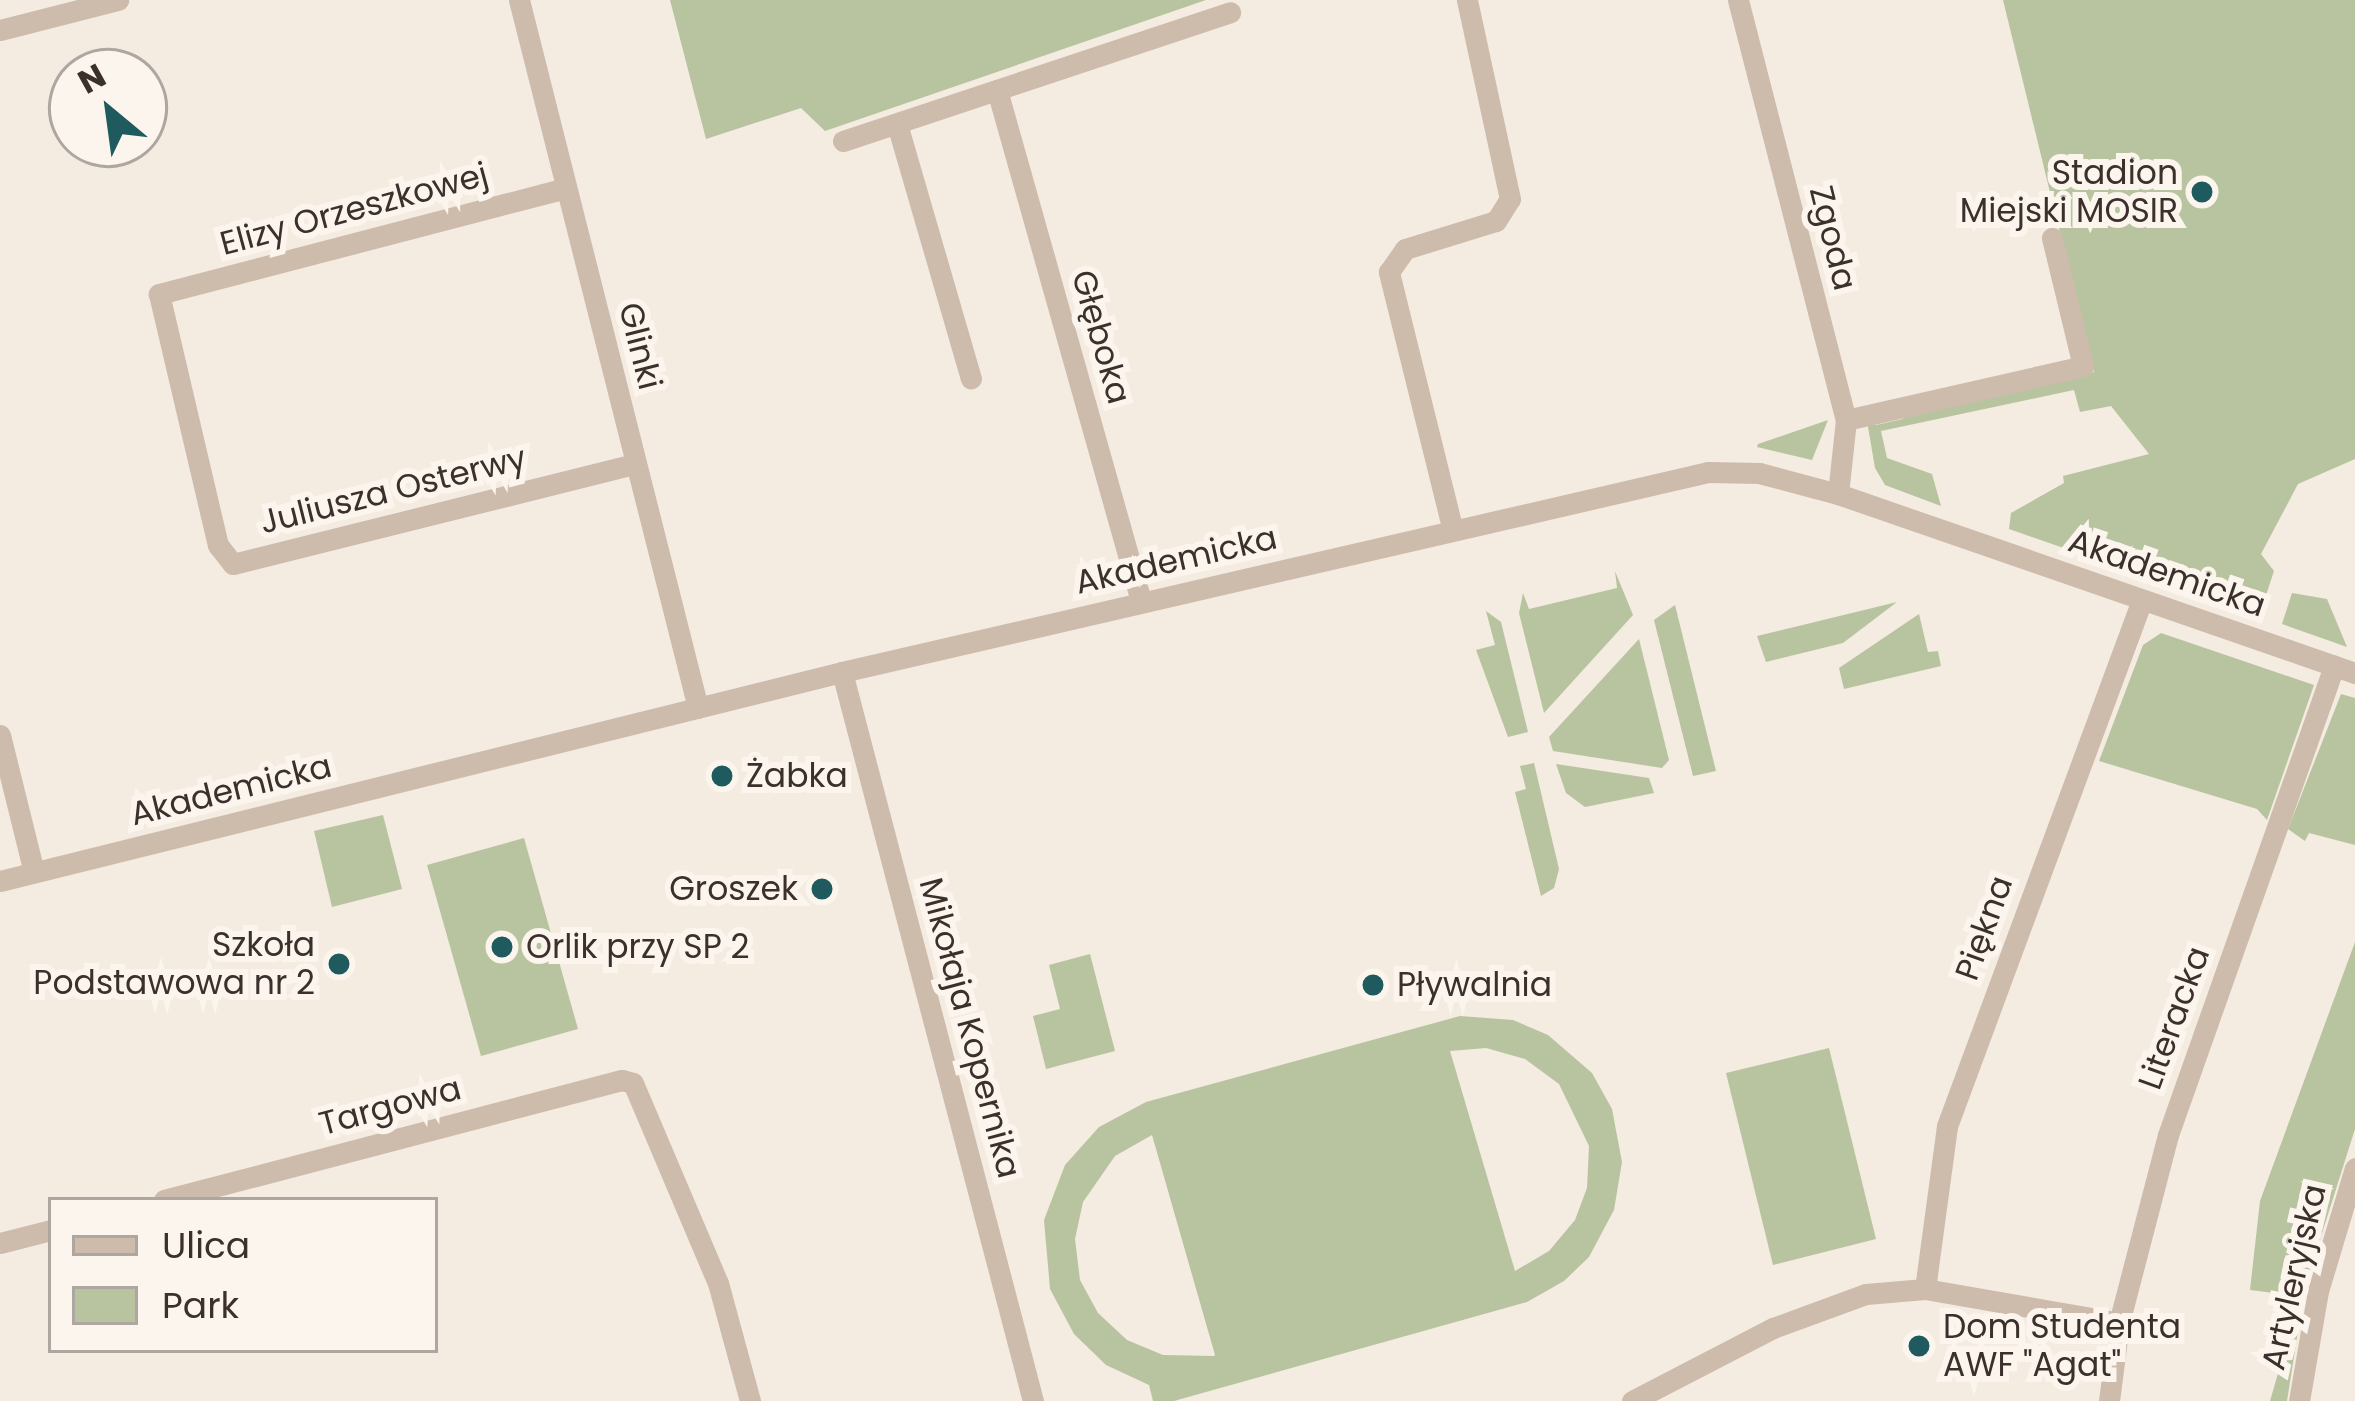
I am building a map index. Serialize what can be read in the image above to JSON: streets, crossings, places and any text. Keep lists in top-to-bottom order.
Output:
{
  "streets": {
    "street": [
      "Elizy Orzeszkowej",
      "Zgoda",
      "Głęboka",
      "Glinki",
      "Juliusza Osterwy",
      "Akademicka",
      "Piękna",
      "Literacka",
      "Mikołaja Kopernika",
      "Targowa",
      "Artyleryjska"
    ]
  },
  "crossings": [
    ["Elizy Orzeszkowej", "Glinki"],
    ["Elizy Orzeszkowej", "Juliusza Osterwy"],
    ["Zgoda", "Akademicka"],
    ["Głęboka", "Akademicka"],
    ["Glinki", "Juliusza Osterwy"],
    ["Glinki", "Akademicka"],
    ["Akademicka", "Piękna"],
    ["Akademicka", "Literacka"],
    ["Akademicka", "Mikołaja Kopernika"]
  ],
  "places": [
    "Stadion Miejski MOSIR",
    "Żabka",
    "Groszek",
    "Orlik przy SP 2",
    "Szkoła Podstawowa nr 2",
    "Pływalnia",
    "Dom Studenta AWF \"Agat\""
  ],
  "legend": ["Ulica", "Park"],
  "north": "top left"
}
